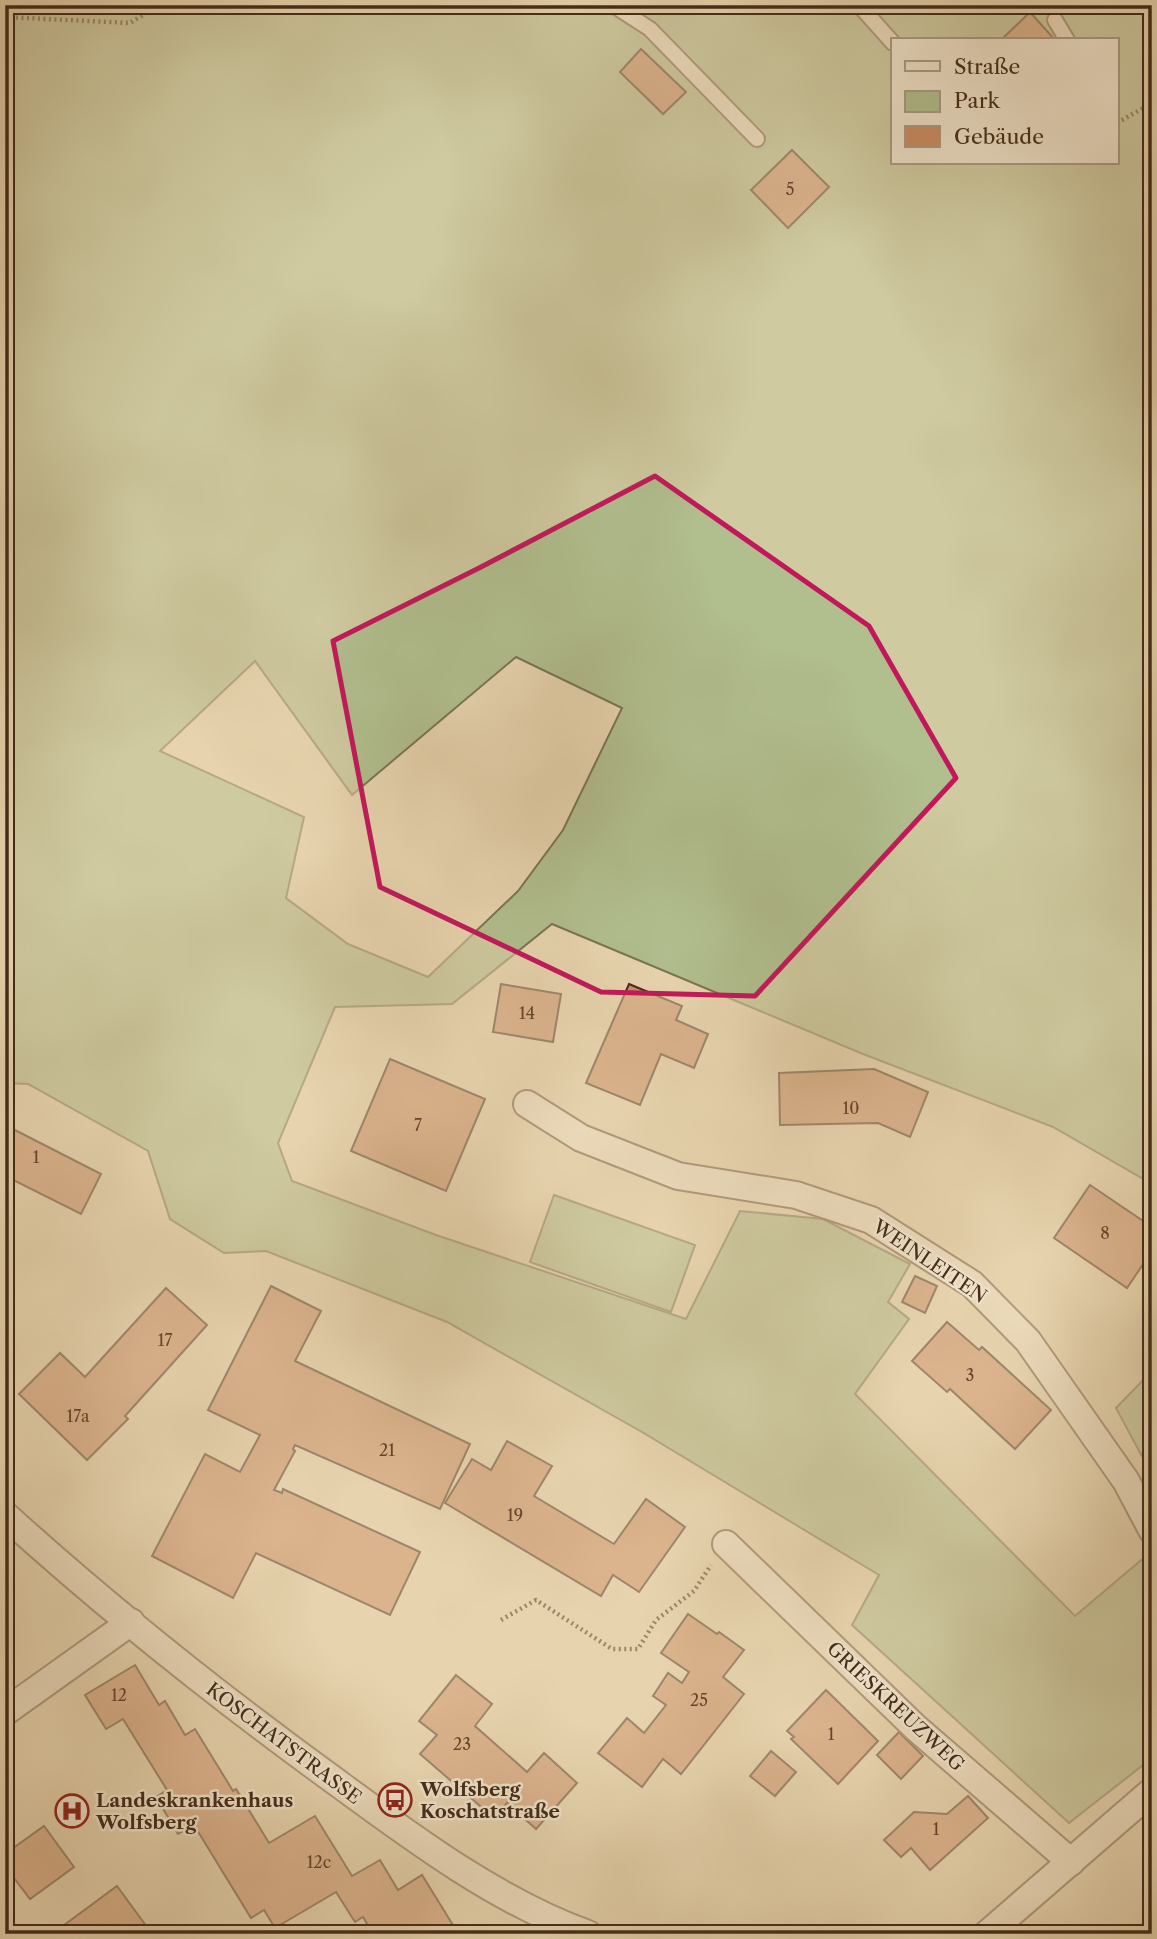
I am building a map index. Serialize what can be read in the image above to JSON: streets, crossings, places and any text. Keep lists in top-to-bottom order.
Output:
{
  "streets": {
    "street": ["WEINLEITEN", "GRIESKREUZWEG", "KOSCHATSTRASSE"]
  },
  "places": {
    "bus stop": ["Wolfsberg Koschatstraße"],
    "hospital": ["Landeskrankenhaus Wolfsberg"]
  },
  "house_numbers": [
    "5",
    "14",
    "10",
    "7",
    "1",
    "8",
    "17",
    "3",
    "17a",
    "21",
    "19",
    "12",
    "25",
    "1",
    "23",
    "1",
    "12c"
  ],
  "legend": ["Straße", "Park", "Gebäude"]
}
